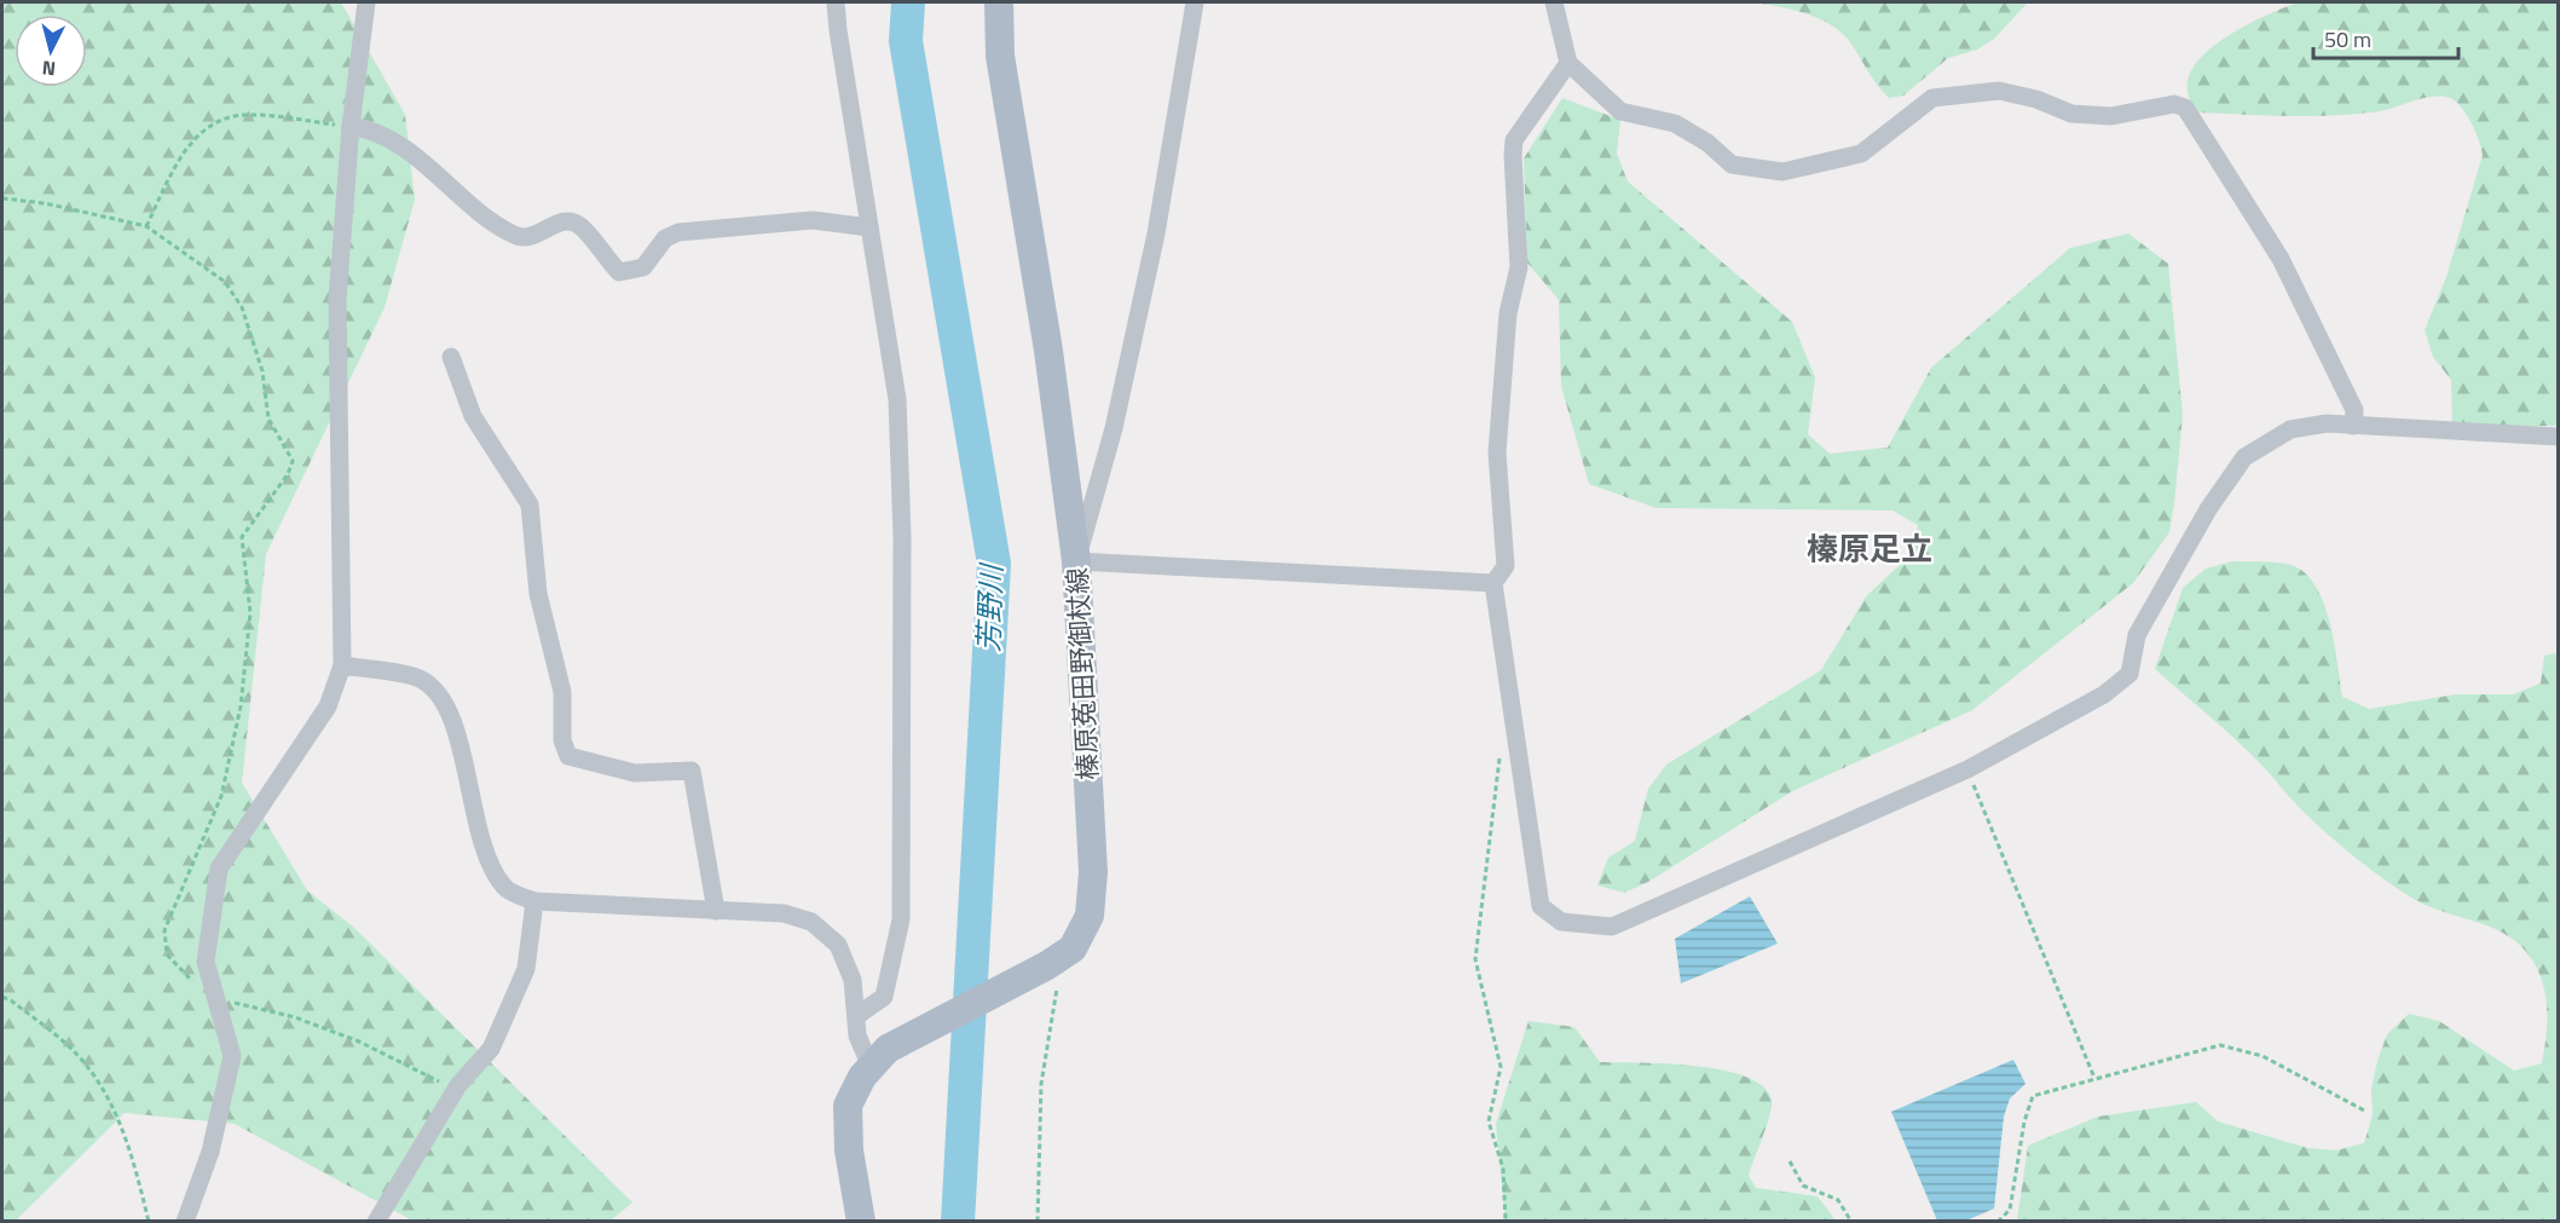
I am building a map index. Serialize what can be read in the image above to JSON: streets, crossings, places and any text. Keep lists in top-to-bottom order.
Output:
{
  "streets": {
    "main road": ["榛原菟田野御杖線"]
  },
  "districts": ["榛原足立"],
  "water": ["芳野川"],
  "scale_bar": "50 m",
  "north": "bottom"
}
